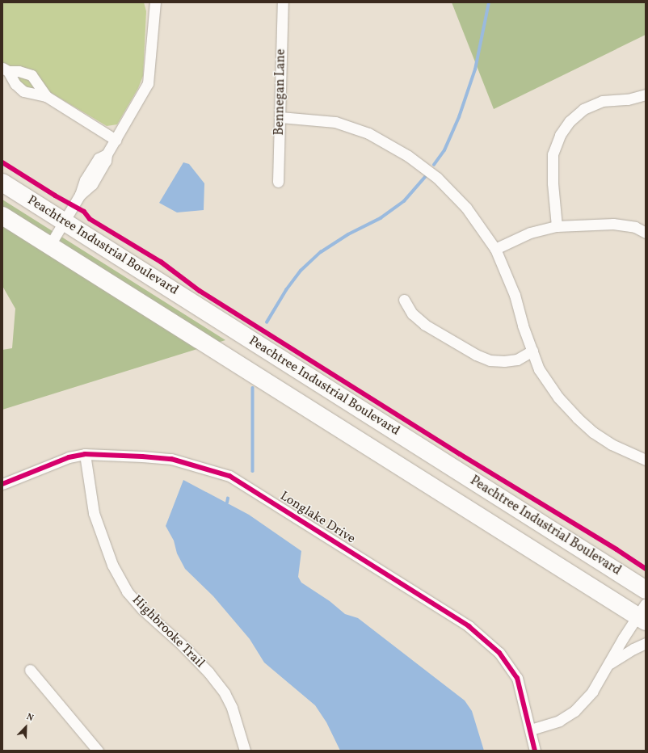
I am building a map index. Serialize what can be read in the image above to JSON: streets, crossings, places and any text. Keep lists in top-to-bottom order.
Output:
{
  "streets": {
    "highway": ["Peachtree Industrial Boulevard"],
    "street": ["Bennegan Lane", "Longlake Drive", "Highbrooke Trail"]
  },
  "crossings": [
    ["Longlake Drive", "Highbrooke Trail"]
  ],
  "north": "top right"
}
